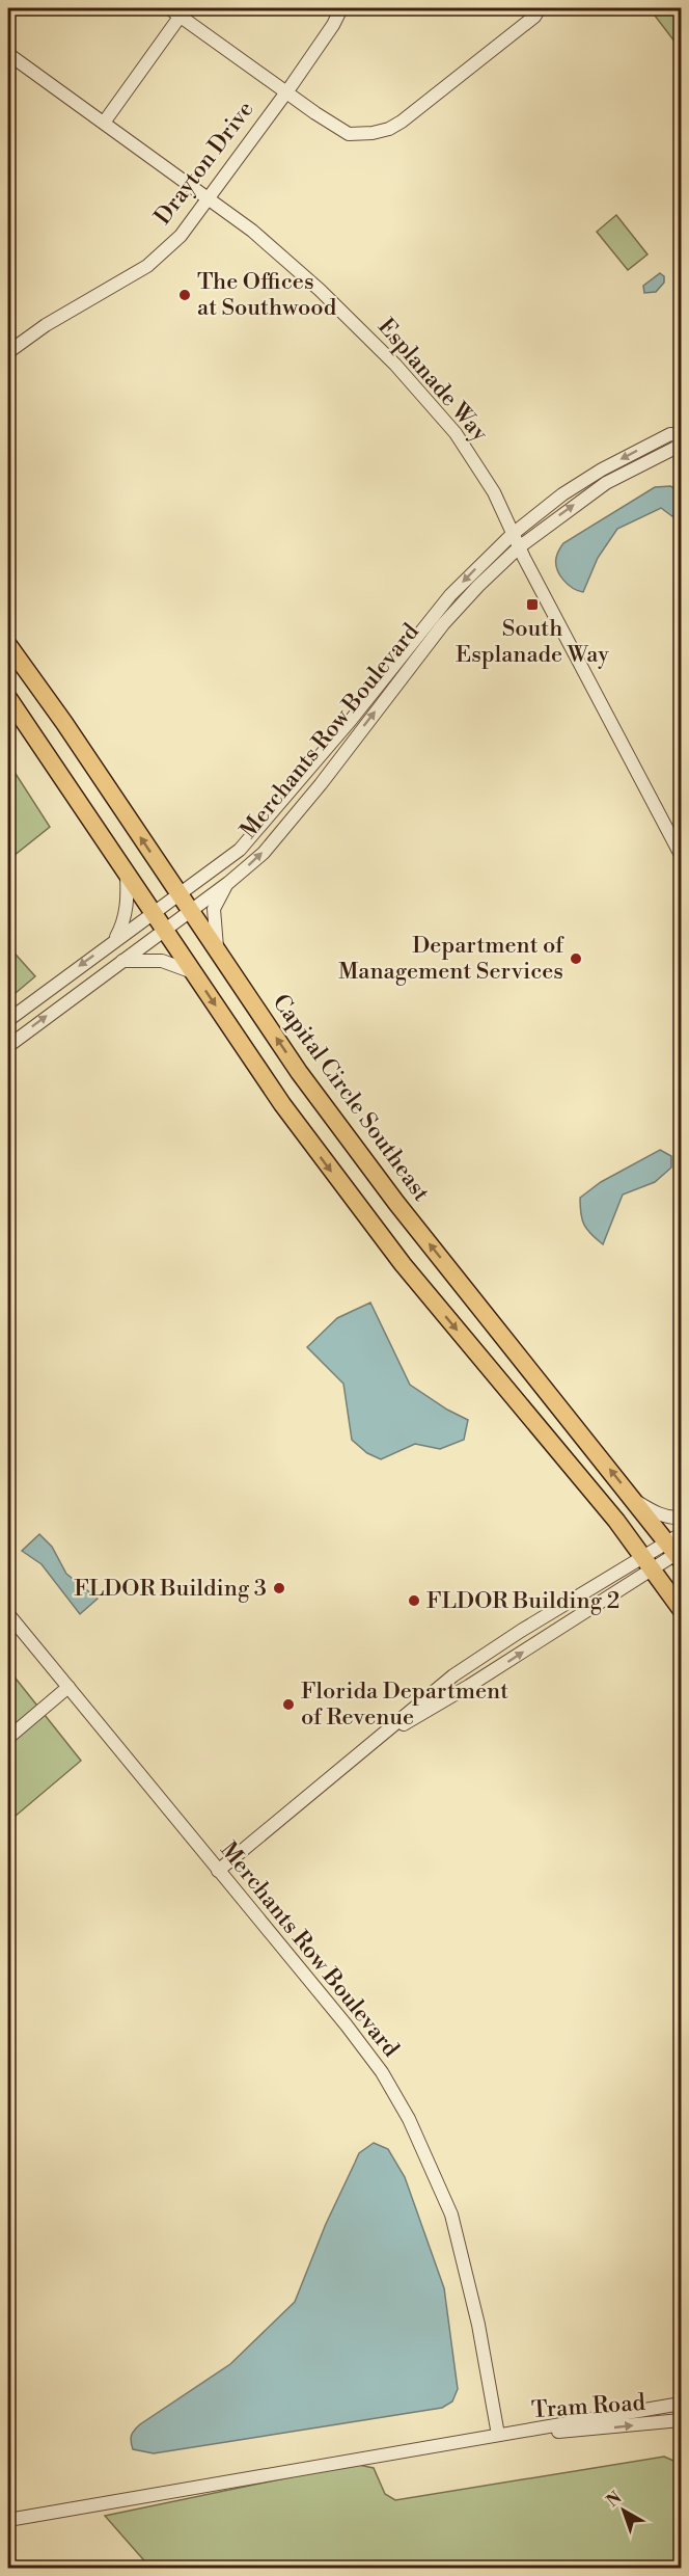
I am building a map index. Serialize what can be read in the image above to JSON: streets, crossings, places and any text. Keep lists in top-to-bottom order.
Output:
{
  "streets": {
    "main road": ["Capital Circle Southeast"],
    "street": [
      "Drayton Drive",
      "Esplanade Way",
      "Merchants Row Boulevard",
      "Tram Road"
    ]
  },
  "crossings": [
    ["Drayton Drive", "Esplanade Way"],
    ["Esplanade Way", "Merchants Row Boulevard"],
    ["Merchants Row Boulevard", "Capital Circle Southeast"],
    ["Merchants Row Boulevard", "Tram Road"]
  ],
  "places": {
    "other": [
      "The Offices at Southwood",
      "Department of Management Services",
      "FLDOR Building 3",
      "FLDOR Building 2",
      "Florida Department of Revenue"
    ],
    "transit": ["South Esplanade Way"]
  },
  "north": "top left"
}
